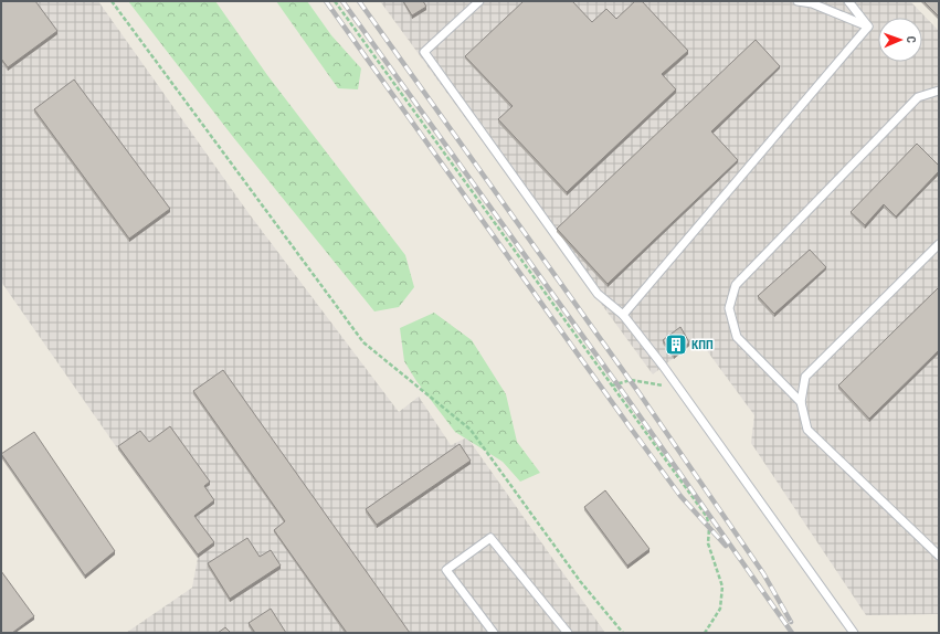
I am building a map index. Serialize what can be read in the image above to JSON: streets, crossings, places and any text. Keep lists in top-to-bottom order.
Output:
{
  "places": {
    "building": ["КПП"]
  },
  "north": "right"
}
